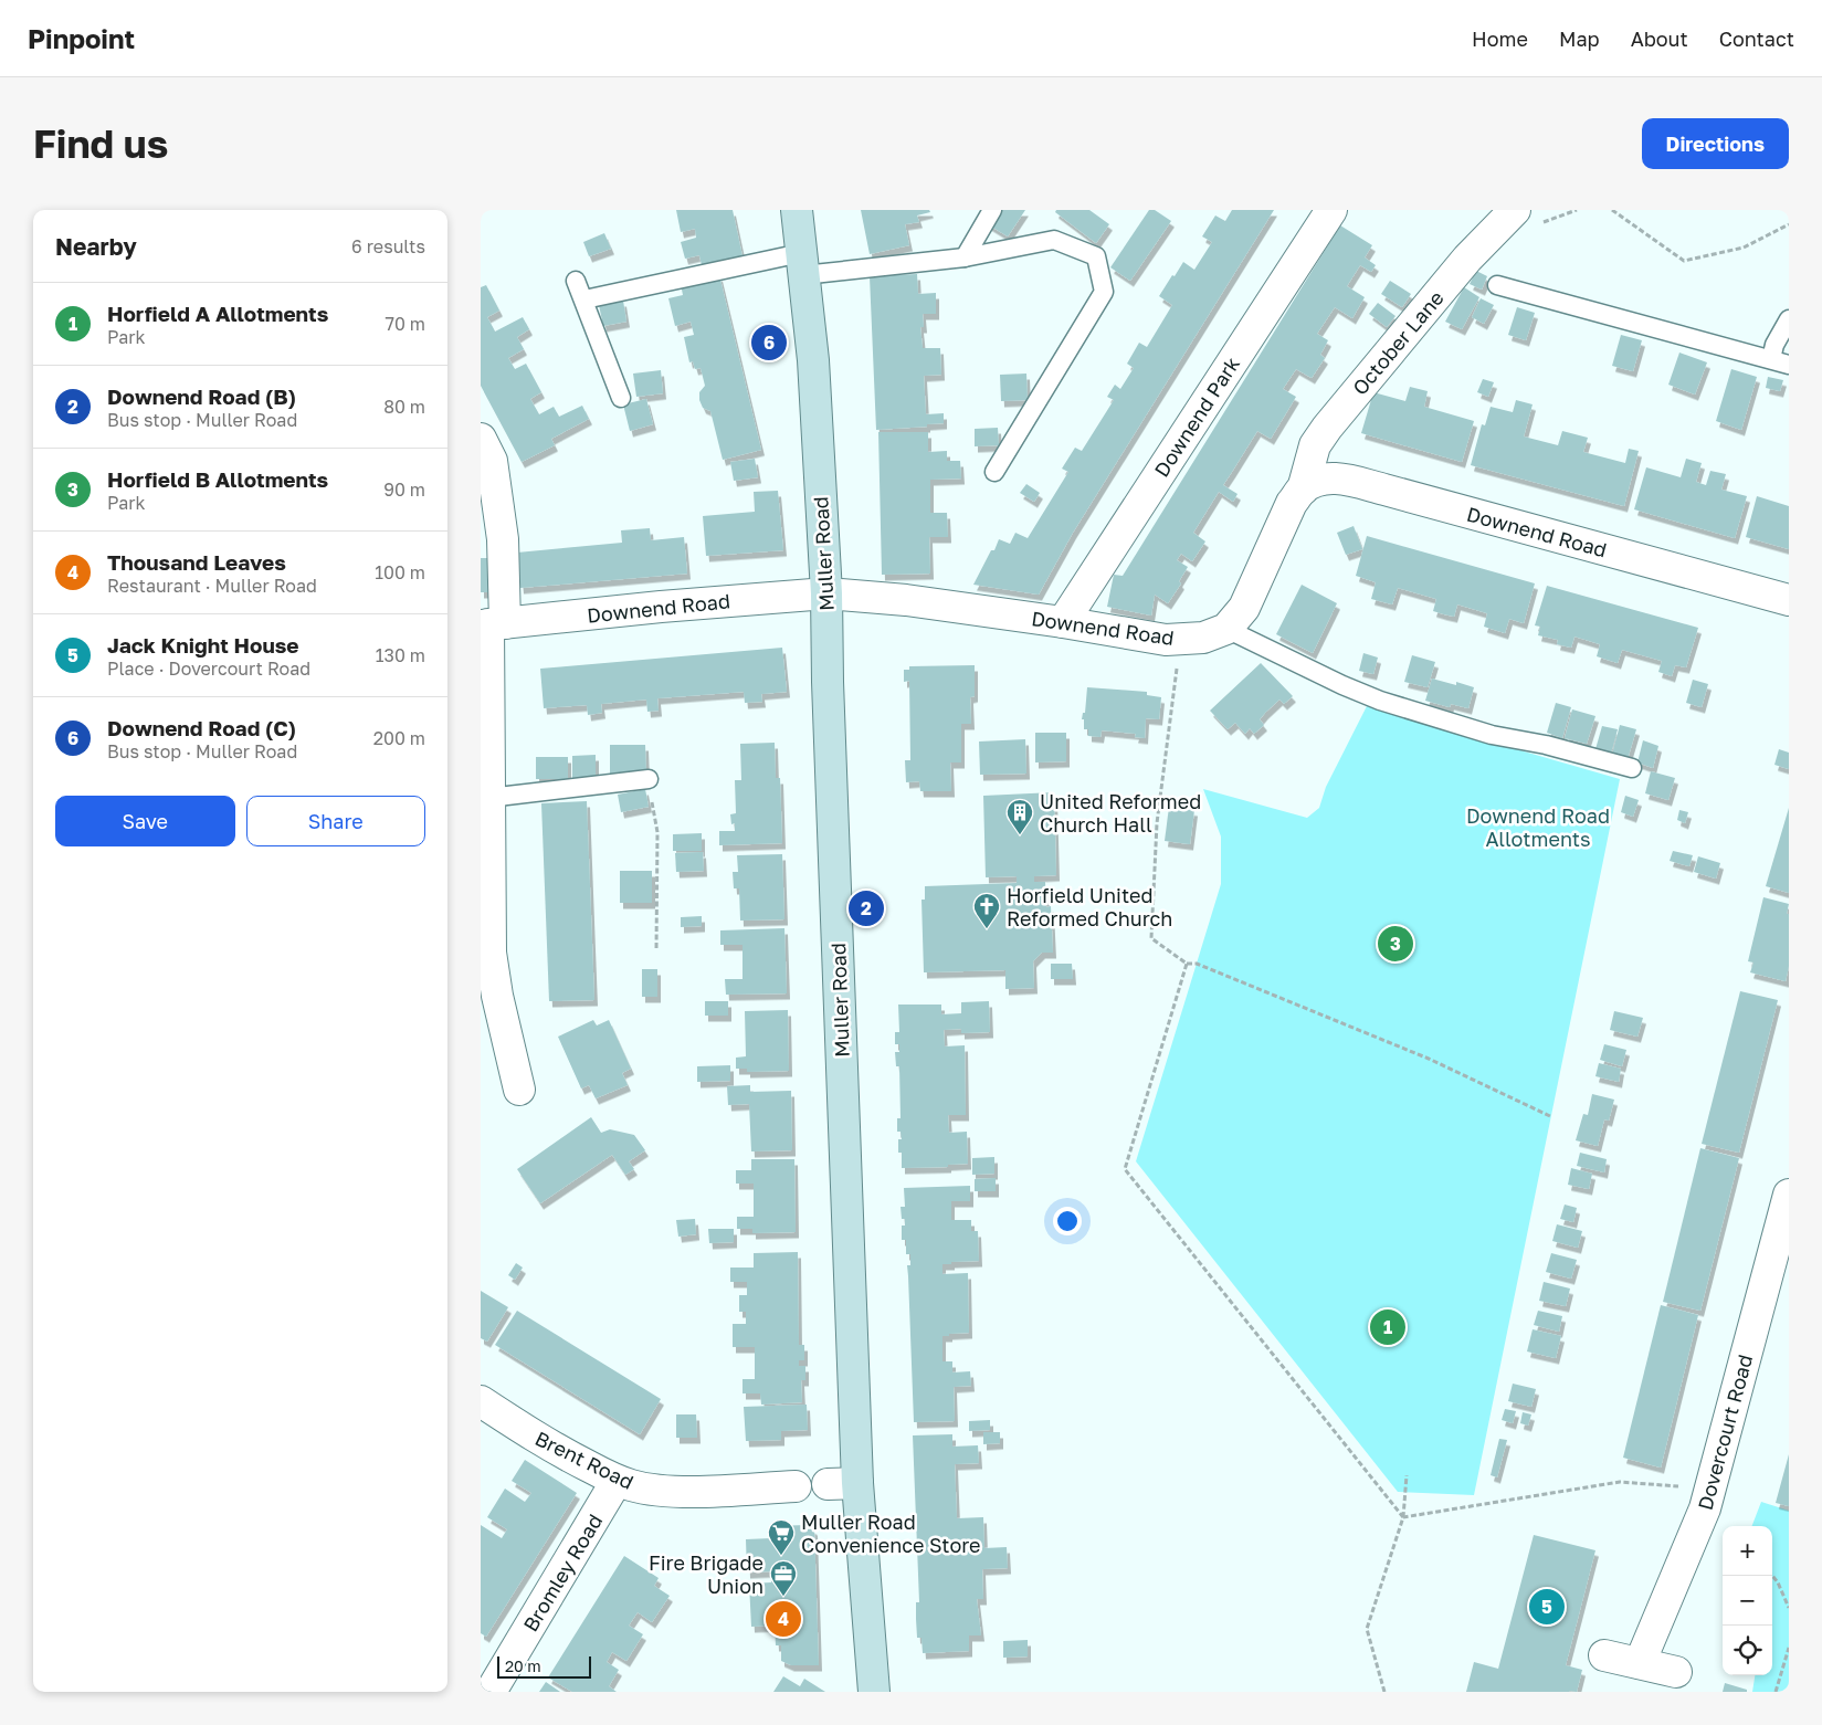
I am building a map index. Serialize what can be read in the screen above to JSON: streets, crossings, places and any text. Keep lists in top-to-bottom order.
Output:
{
  "streets": {
    "main road": ["Muller Road"],
    "street": [
      "October Lane",
      "Downend Park",
      "Downend Road",
      "Dovercourt Road",
      "Brent Road",
      "Bromley Road"
    ]
  },
  "crossings": [
    ["October Lane", "Downend Road"],
    ["Downend Park", "Downend Road"],
    ["Downend Road", "Muller Road"],
    ["Brent Road", "Bromley Road"]
  ],
  "parks": ["Downend Road Allotments"],
  "places": {
    "building": ["United Reformed Church Hall"],
    "church": ["Horfield United Reformed Church"],
    "supermarket": ["Muller Road Convenience Store"],
    "office": ["Fire Brigade Union"]
  },
  "scale_bar": "20 m",
  "page": {
    "header": "Pinpoint",
    "nav": [
      "Home",
      "Map",
      "About",
      "Contact"
    ],
    "buttons": [
      "Directions",
      ["Save", "Share"]
    ],
    "title": "Find us",
    "heading": ["Nearby", "6 results"],
    "list": [
      {
        "mark": "1",
        "name": "Horfield A Allotments",
        "note": "Park",
        "value": "70 m"
      },
      {
        "mark": "2",
        "name": "Downend Road (B)",
        "note": "Bus stop · Muller Road",
        "value": "80 m"
      },
      {
        "mark": "3",
        "name": "Horfield B Allotments",
        "note": "Park",
        "value": "90 m"
      },
      {
        "mark": "4",
        "name": "Thousand Leaves",
        "note": "Restaurant · Muller Road",
        "value": "100 m"
      },
      {
        "mark": "5",
        "name": "Jack Knight House",
        "note": "Place · Dovercourt Road",
        "value": "130 m"
      },
      {
        "mark": "6",
        "name": "Downend Road (C)",
        "note": "Bus stop · Muller Road",
        "value": "200 m"
      }
    ],
    "pins": [
      "6",
      "2",
      "3",
      "1",
      "5",
      "4"
    ],
    "map_buttons": ["+", "−"],
    "scale": "20 m"
  }
}
